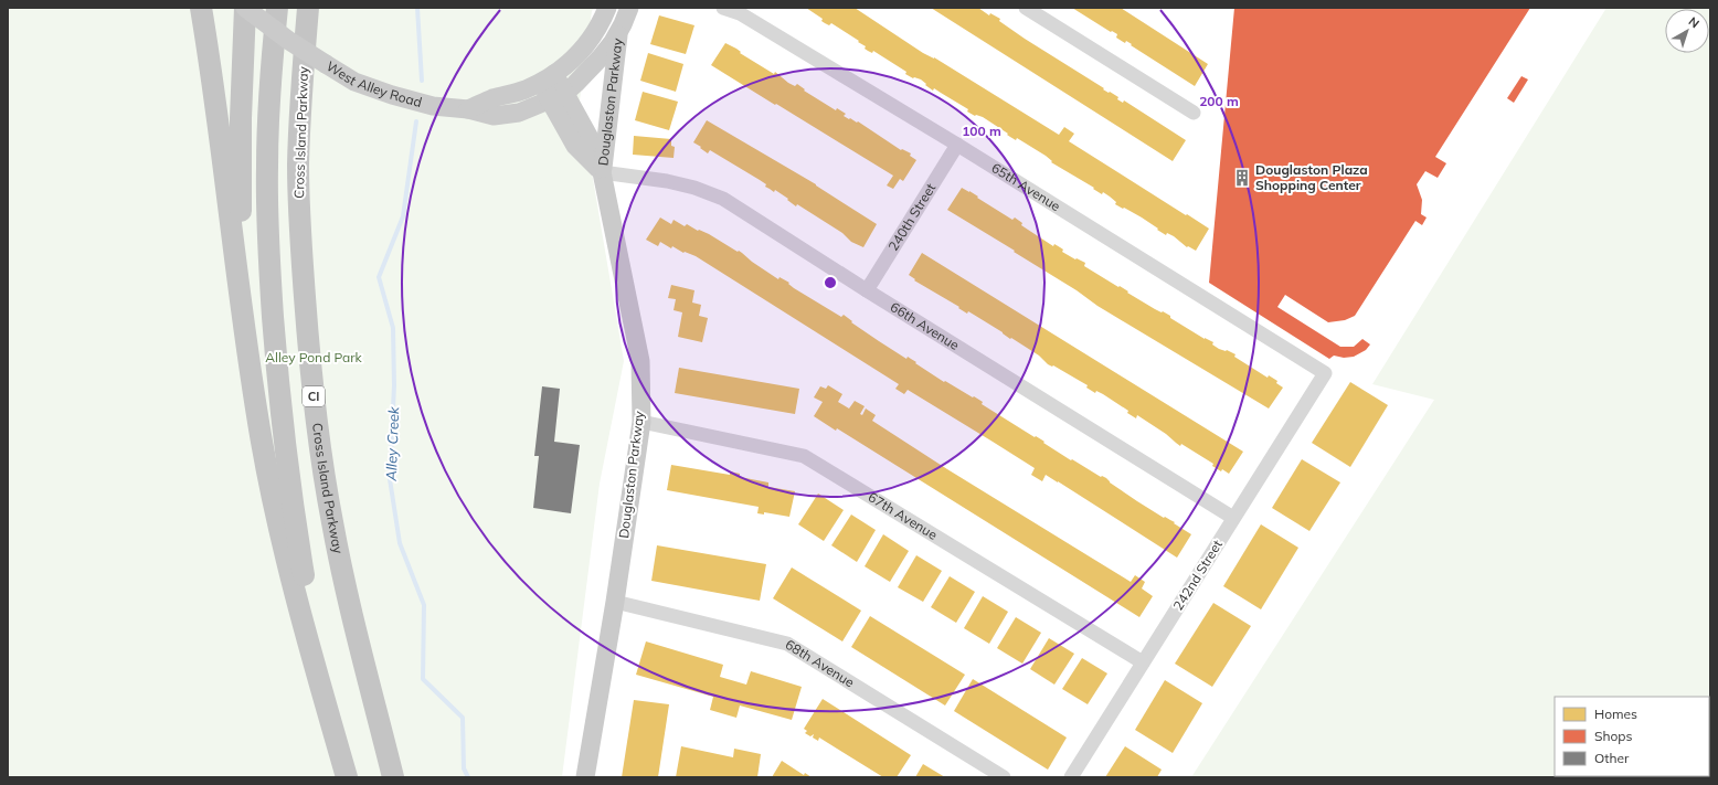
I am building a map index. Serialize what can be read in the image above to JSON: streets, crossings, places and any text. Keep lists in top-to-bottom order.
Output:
{
  "streets": {
    "highway": ["Cross Island Parkway", "CI"],
    "main road": ["West Alley Road", "Douglaston Parkway"],
    "street": [
      "65th Avenue",
      "240th Street",
      "66th Avenue",
      "67th Avenue",
      "242nd Street",
      "68th Avenue"
    ]
  },
  "crossings": [
    ["West Alley Road", "Douglaston Parkway"],
    ["Douglaston Parkway", "66th Avenue"],
    ["Douglaston Parkway", "67th Avenue"],
    ["Douglaston Parkway", "68th Avenue"],
    ["65th Avenue", "240th Street"],
    ["65th Avenue", "242nd Street"],
    ["240th Street", "66th Avenue"],
    ["66th Avenue", "242nd Street"],
    ["67th Avenue", "242nd Street"]
  ],
  "water": ["Alley Creek"],
  "parks": ["Alley Pond Park"],
  "places": {
    "building": ["Douglaston Plaza Shopping Center"]
  },
  "legend": ["Homes", "Shops", "Other"],
  "north": "top right",
  "rings": ["200 m", "100 m"]
}
